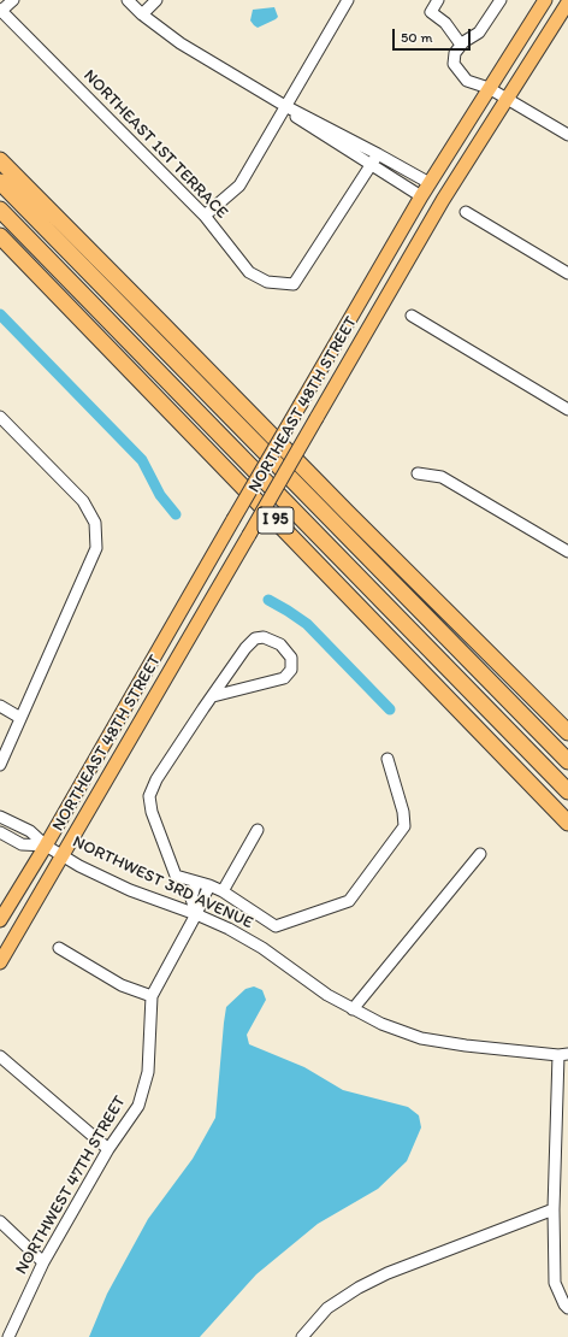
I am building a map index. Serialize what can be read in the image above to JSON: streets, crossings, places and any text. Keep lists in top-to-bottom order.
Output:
{
  "streets": {
    "highway": ["I 95"],
    "main road": ["NORTHEAST 48TH STREET"],
    "street": ["NORTHEAST 1ST TERRACE", "NORTHWEST 3RD AVENUE", "NORTHWEST 47TH STREET"]
  },
  "crossings": [
    ["NORTHEAST 48TH STREET", "NORTHWEST 3RD AVENUE"],
    ["NORTHWEST 3RD AVENUE", "NORTHWEST 47TH STREET"]
  ],
  "scale_bar": "50 m"
}
